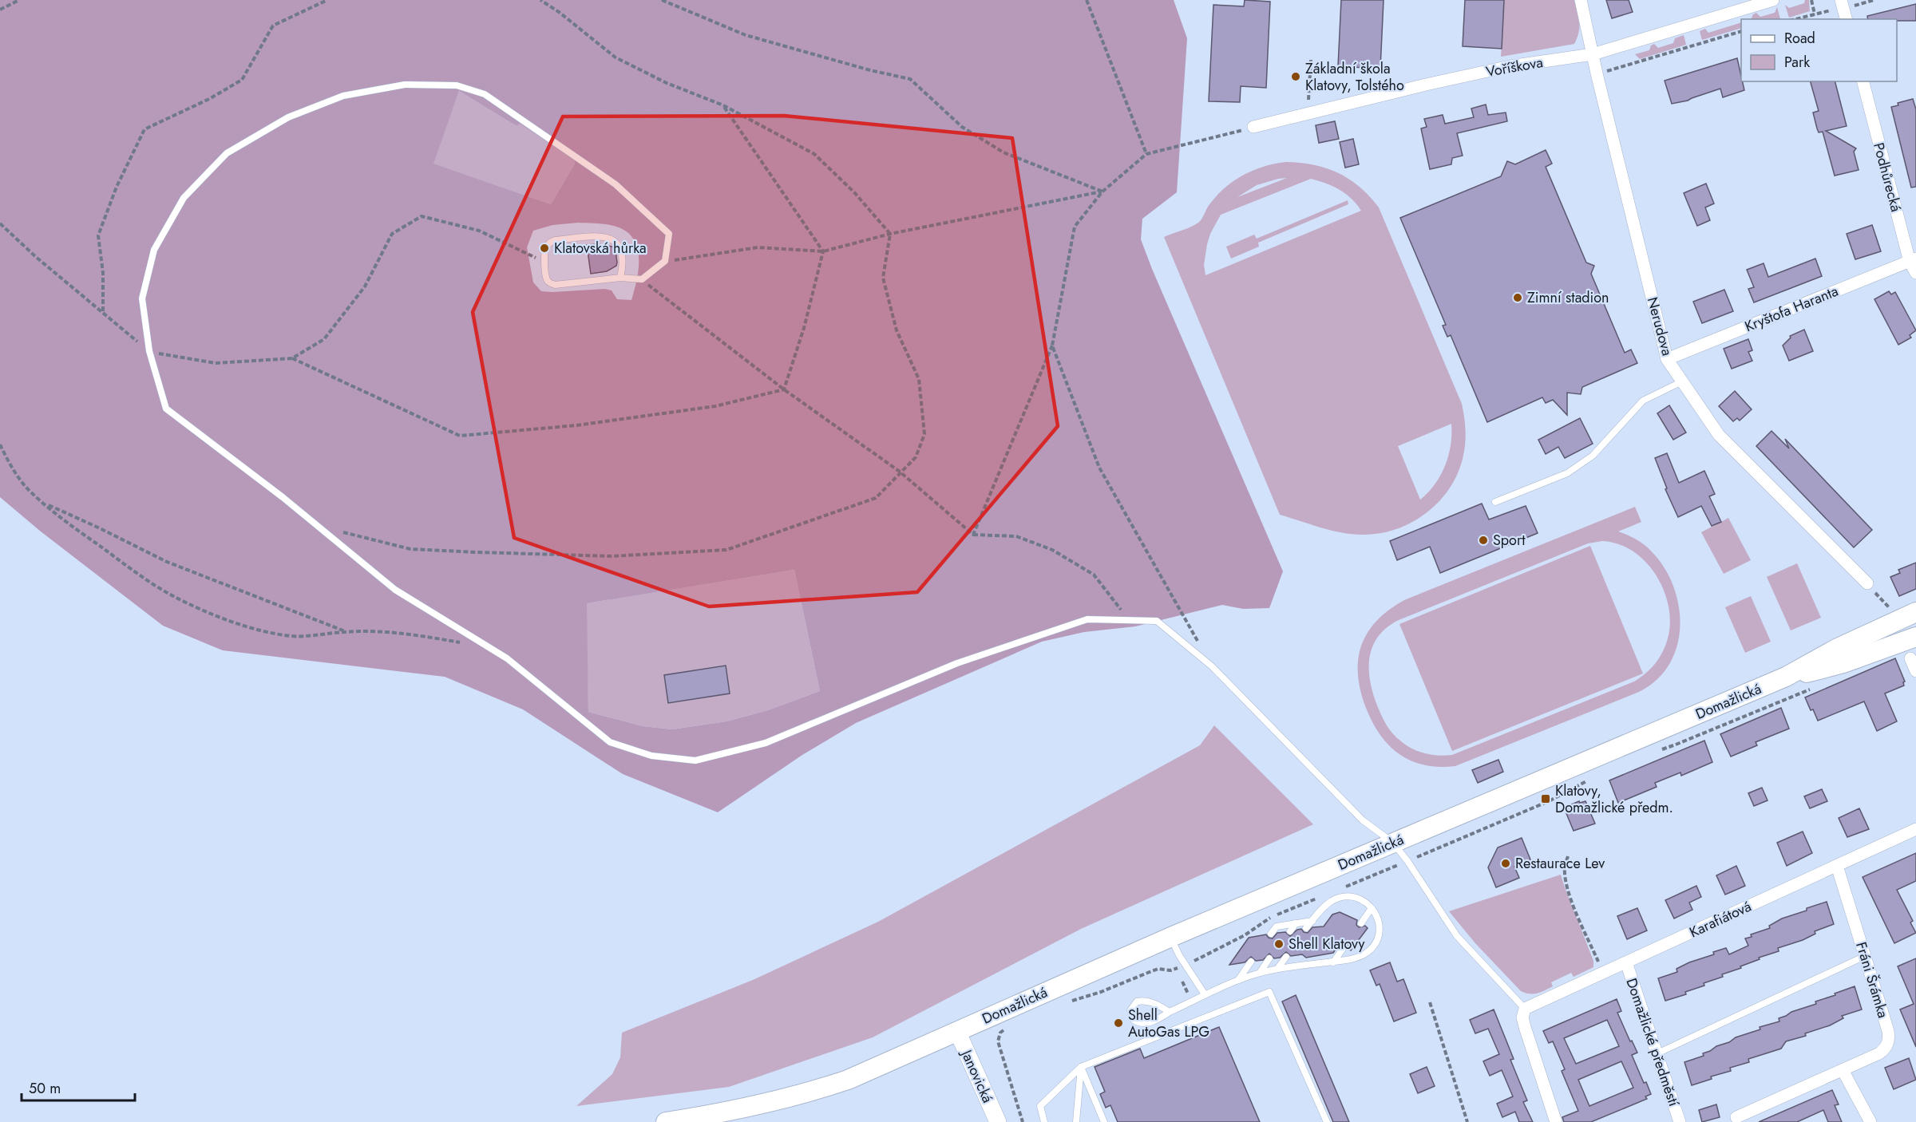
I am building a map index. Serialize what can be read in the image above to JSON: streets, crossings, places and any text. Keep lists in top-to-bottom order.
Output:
{
  "streets": {
    "main road": ["Domažlická", "Janovická"],
    "street": [
      "Voříškova",
      "Podhůrecká",
      "Kryštofa Haranta",
      "Nerudova",
      "Karafiátová",
      "Fráni Šrámka",
      "Domažlické předměstí"
    ]
  },
  "crossings": [
    ["Voříškova", "Nerudova"],
    ["Podhůrecká", "Kryštofa Haranta"],
    ["Kryštofa Haranta", "Nerudova"],
    ["Domažlická", "Janovická"],
    ["Karafiátová", "Fráni Šrámka"],
    ["Karafiátová", "Domažlické předměstí"]
  ],
  "places": {
    "other": [
      "Základní škola Klatovy, Tolstého",
      "Klatovská hůrka",
      "Zimní stadion",
      "Sport",
      "Restaurace Lev",
      "Shell Klatovy",
      "Shell AutoGas LPG"
    ],
    "transit": ["Klatovy, Domažlické předm."]
  },
  "legend": ["Road", "Park"],
  "scale_bar": "50 m"
}
